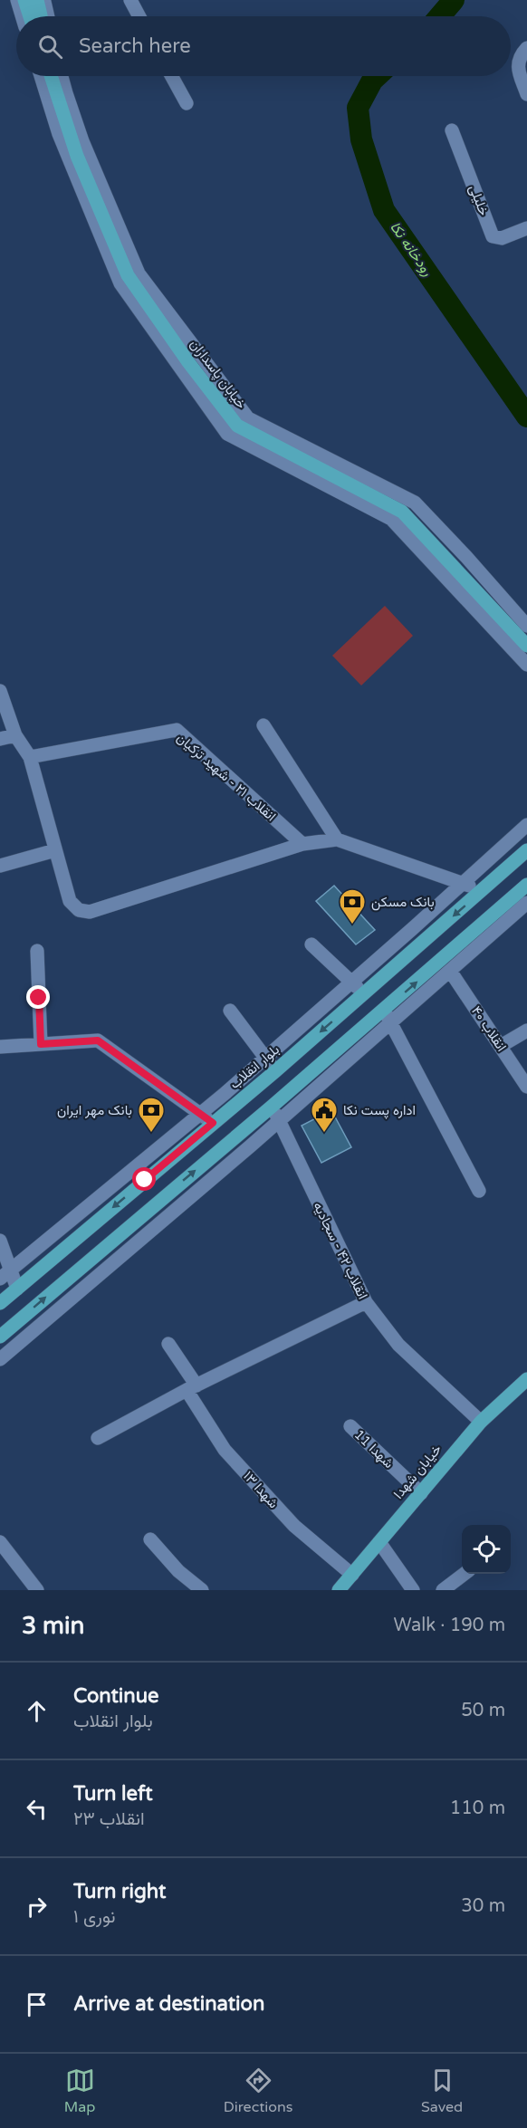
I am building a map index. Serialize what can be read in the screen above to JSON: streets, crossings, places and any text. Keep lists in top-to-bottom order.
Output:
{
  "streets": {
    "main road": ["خیابان پاسداران", "بلوار انقلاب", "خیابان شهدا"],
    "street": [
      "خلیلی",
      "انقلاب ۲۱ - شهید ترکیان",
      "انقلاب ۴۰",
      "انقلاب ۴۲ - سجادیه",
      "شهدا 11",
      "شهدا ۱۳"
    ]
  },
  "crossings": [
    ["انقلاب ۴۲ - سجادیه", "خیابان شهدا"],
    ["شهدا 11", "خیابان شهدا"],
    ["خیابان شهدا", "شهدا ۱۳"]
  ],
  "water": ["رودخانه نکا"],
  "places": {
    "bank": ["بانک مسکن", "بانک مهر ایران"],
    "public building": ["اداره پست نکا"]
  },
  "page": {
    "search": "Search here",
    "heading": ["3 min", "Walk · 190 m"],
    "list": [
      ["Continue", "بلوار انقلاب", "50 m"],
      ["Turn left", "انقلاب ۲۳", "110 m"],
      ["Turn right", "نوری ۱", "30 m"],
      "Arrive at destination"
    ],
    "nav": ["Map", "Directions", "Saved"]
  }
}
